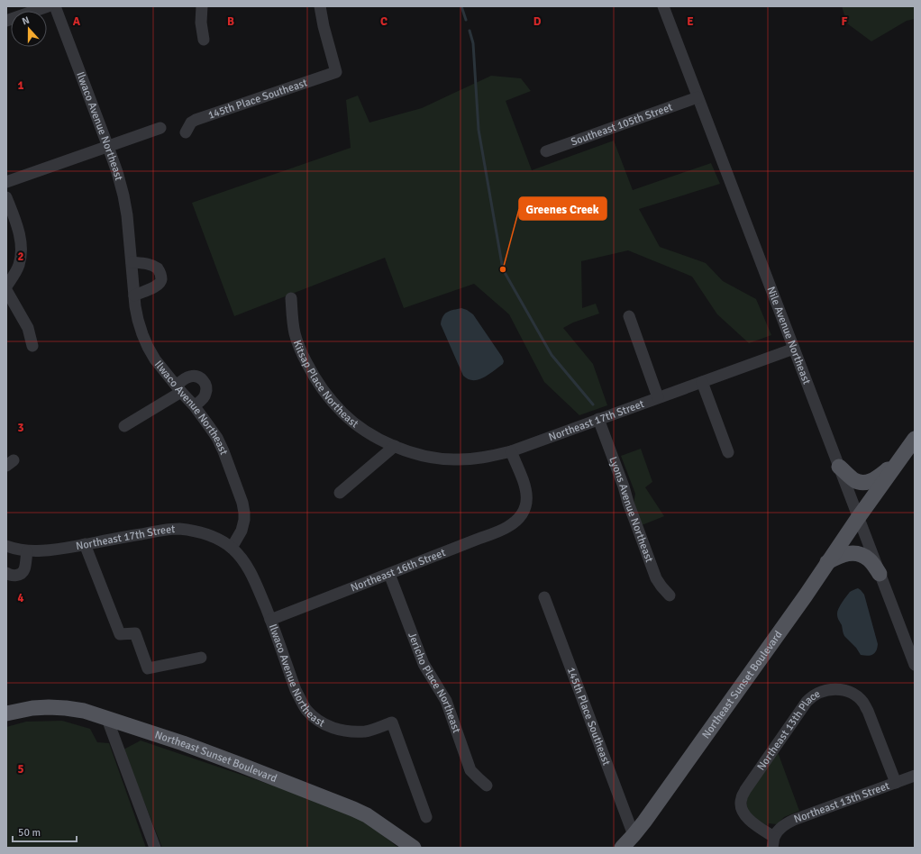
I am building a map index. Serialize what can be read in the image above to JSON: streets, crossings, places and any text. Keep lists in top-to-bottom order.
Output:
{
  "streets": {
    "main road": ["Northeast Sunset Boulevard"],
    "street": [
      "145th Place Southeast",
      "Southeast 105th Street",
      "Ilwaco Avenue Northeast",
      "Nile Avenue Northeast",
      "Kitsap Place Northeast",
      "Northeast 17th Street",
      "Lyons Avenue Northeast",
      "Northeast 16th Street",
      "Jericho Place Northeast",
      "Northeast 13th Place",
      "Northeast 13th Street"
    ]
  },
  "crossings": [
    ["145th Place Southeast", "Northeast Sunset Boulevard"],
    ["Southeast 105th Street", "Nile Avenue Northeast"],
    ["Ilwaco Avenue Northeast", "Northeast 17th Street"],
    ["Ilwaco Avenue Northeast", "Northeast 16th Street"],
    ["Nile Avenue Northeast", "Northeast 17th Street"],
    ["Nile Avenue Northeast", "Northeast Sunset Boulevard"],
    ["Kitsap Place Northeast", "Northeast 17th Street"],
    ["Northeast 17th Street", "Lyons Avenue Northeast"],
    ["Northeast 17th Street", "Northeast 16th Street"],
    ["Northeast 16th Street", "Jericho Place Northeast"],
    ["Northeast 13th Place", "Northeast 13th Street"]
  ],
  "places": ["Greenes Creek"],
  "scale_bar": "50 m",
  "north": "top",
  "grid": {
    "columns": [
      "A",
      "B",
      "C",
      "D",
      "E",
      "F"
    ],
    "rows": [
      "1",
      "2",
      "3",
      "4",
      "5"
    ]
  }
}
